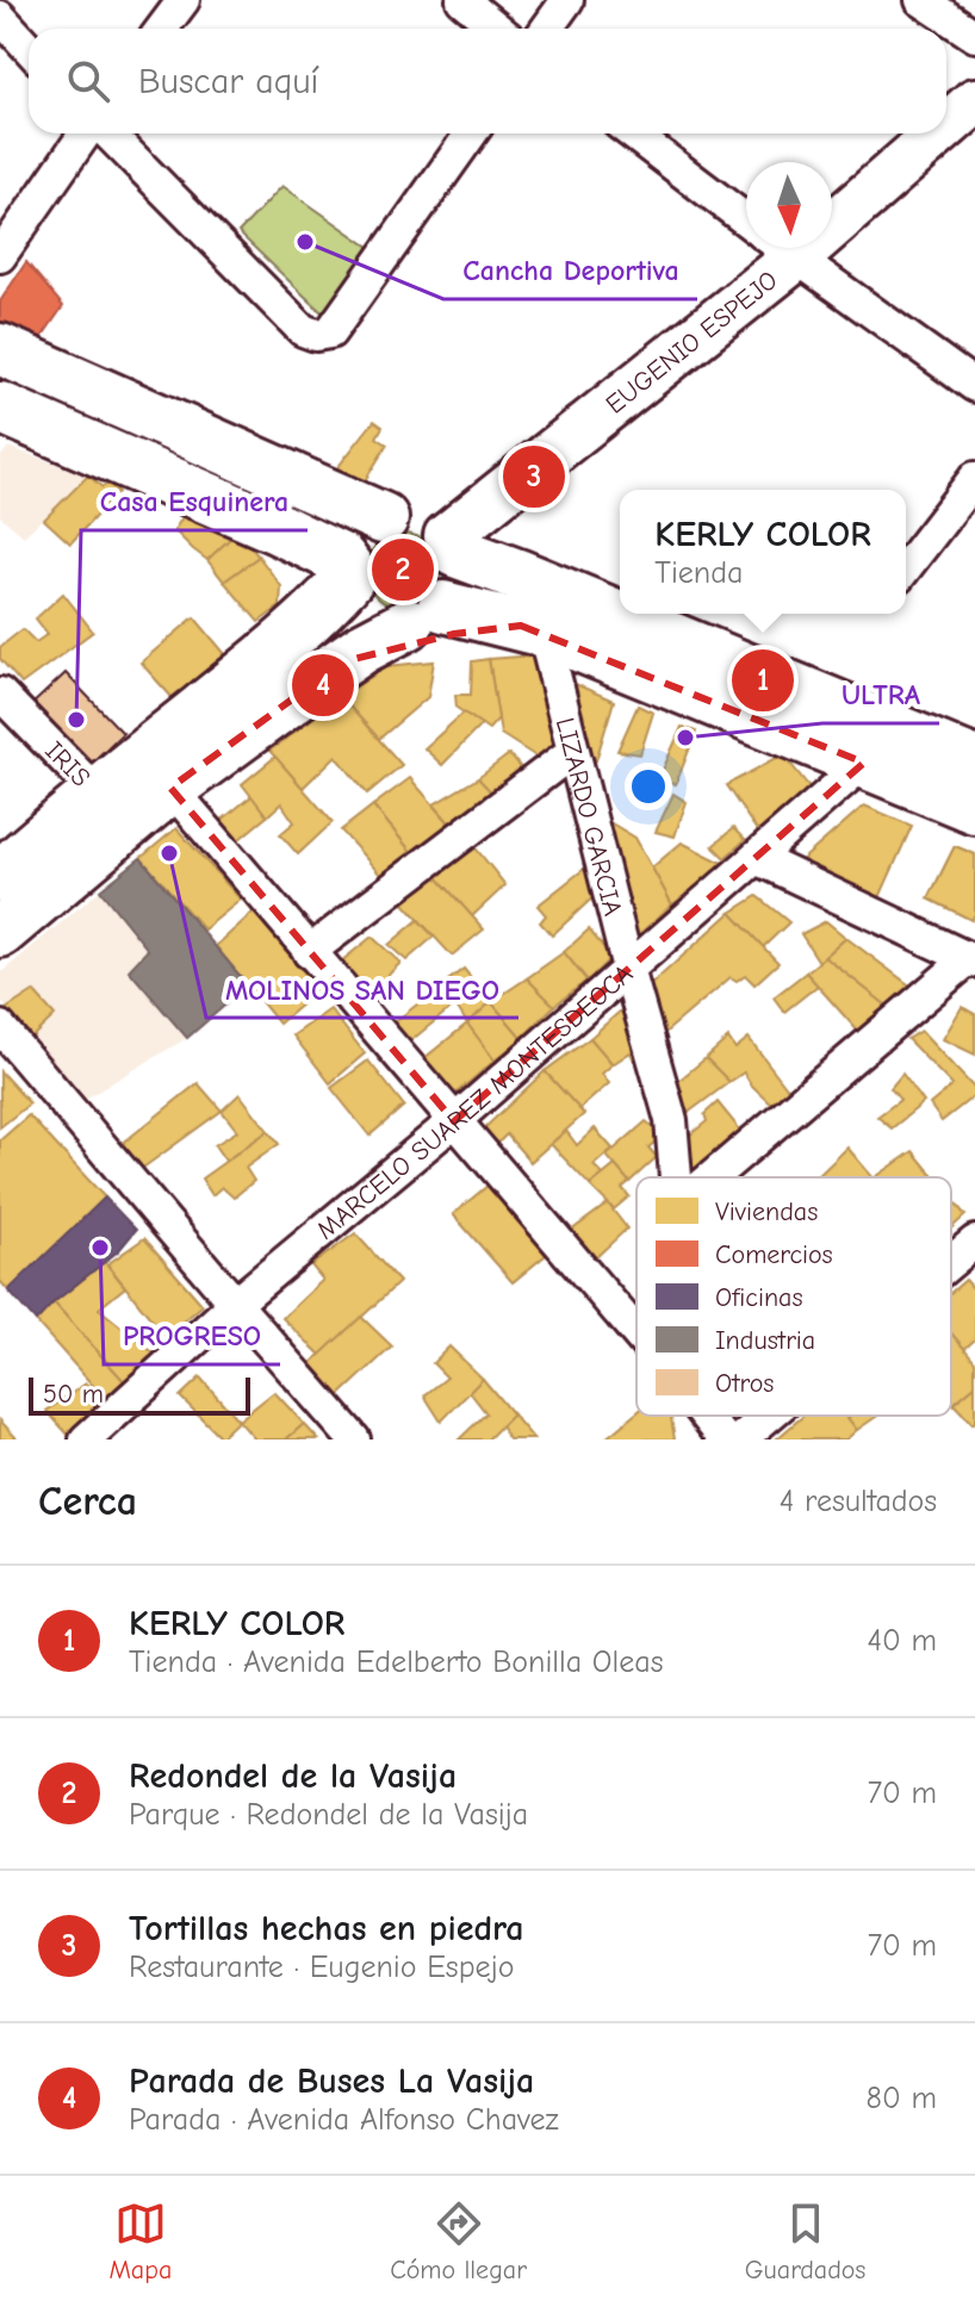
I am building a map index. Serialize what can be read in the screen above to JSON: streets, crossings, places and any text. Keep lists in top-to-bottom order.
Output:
{
  "streets": {
    "street": [
      "EUGENIO ESPEJO",
      "IRIS",
      "LIZARDO GARCIA",
      "MARCELO SUAREZ MONTESDEOCA"
    ]
  },
  "crossings": [
    ["LIZARDO GARCIA", "MARCELO SUAREZ MONTESDEOCA"]
  ],
  "places": [
    "Cancha Deportiva",
    "Casa Esquinera",
    "ULTRA",
    "MOLINOS SAN DIEGO",
    "PROGRESO"
  ],
  "legend": [
    "Viviendas",
    "Comercios",
    "Oficinas",
    "Industria",
    "Otros"
  ],
  "scale_bar": "50 m",
  "north": "bottom",
  "page": {
    "search": "Buscar aquí",
    "pins": [
      "3",
      "2",
      "1",
      "4"
    ],
    "popup": ["KERLY COLOR", "Tienda"],
    "scale": "50 m",
    "heading": ["Cerca", "4 resultados"],
    "list": [
      {
        "mark": "1",
        "name": "KERLY COLOR",
        "note": "Tienda · Avenida Edelberto Bonilla Oleas",
        "value": "40 m"
      },
      {
        "mark": "2",
        "name": "Redondel de la Vasija",
        "note": "Parque · Redondel de la Vasija",
        "value": "70 m"
      },
      {
        "mark": "3",
        "name": "Tortillas hechas en piedra",
        "note": "Restaurante · Eugenio Espejo",
        "value": "70 m"
      },
      {
        "mark": "4",
        "name": "Parada de Buses La Vasija",
        "note": "Parada · Avenida Alfonso Chavez",
        "value": "80 m"
      }
    ],
    "nav": ["Mapa", "Cómo llegar", "Guardados"]
  }
}
